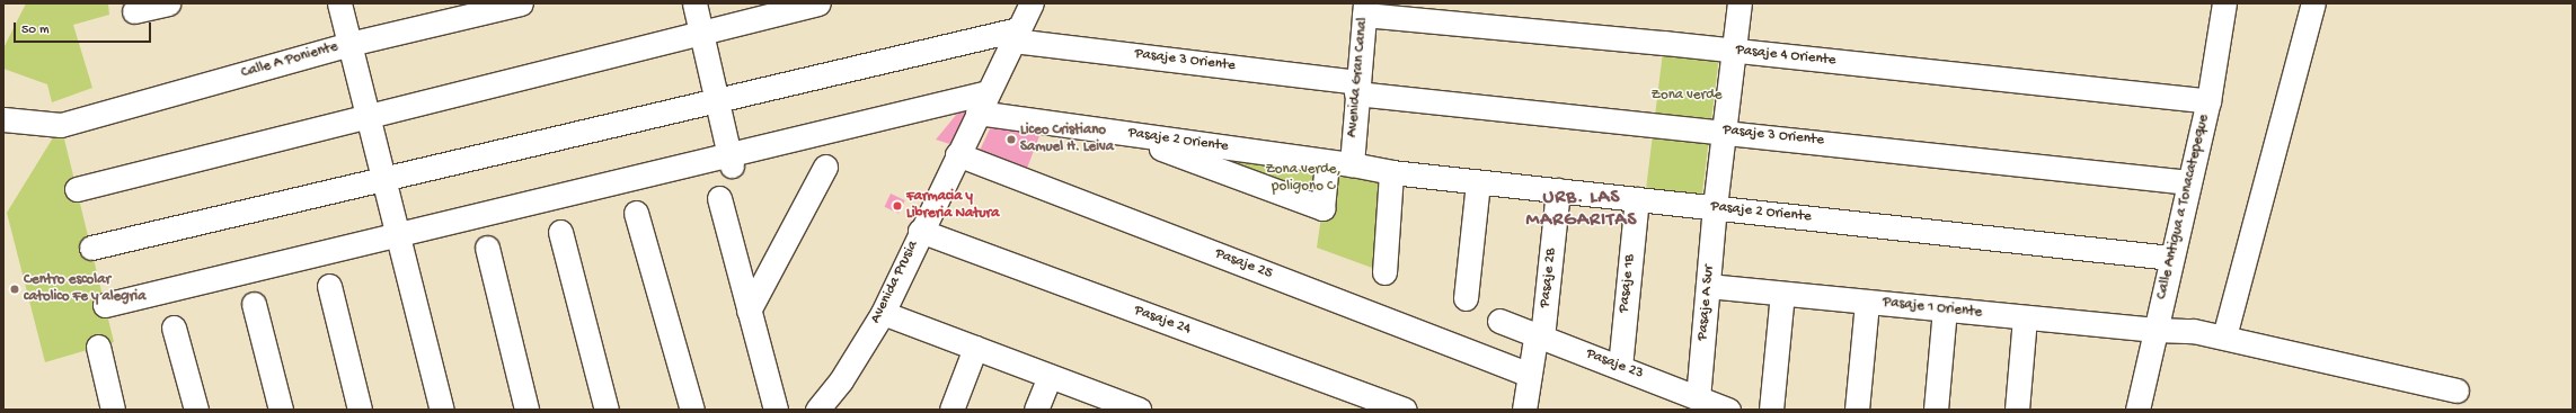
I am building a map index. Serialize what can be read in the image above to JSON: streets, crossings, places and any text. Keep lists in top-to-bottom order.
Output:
{
  "streets": {
    "street": [
      "Pasaje 4 Oriente",
      "Calle A Poniente",
      "Pasaje 3 Oriente",
      "Avenida Gran Canal",
      "Pasaje 2 Oriente",
      "Calle Antigua a Tonacatepeque",
      "Pasaje 25",
      "Pasaje 2B",
      "Avenida Prusia",
      "Pasaje 1B",
      "Pasaje A Sur",
      "Pasaje 1 Oriente",
      "Pasaje 24",
      "Pasaje 23"
    ]
  },
  "crossings": [
    ["Pasaje 4 Oriente", "Avenida Gran Canal"],
    ["Pasaje 4 Oriente", "Calle Antigua a Tonacatepeque"],
    ["Pasaje 4 Oriente", "Pasaje A Sur"],
    ["Pasaje 3 Oriente", "Avenida Gran Canal"],
    ["Pasaje 3 Oriente", "Calle Antigua a Tonacatepeque"],
    ["Pasaje 3 Oriente", "Avenida Prusia"],
    ["Pasaje 3 Oriente", "Pasaje A Sur"],
    ["Avenida Gran Canal", "Pasaje 2 Oriente"],
    ["Pasaje 2 Oriente", "Calle Antigua a Tonacatepeque"],
    ["Pasaje 2 Oriente", "Pasaje 2B"],
    ["Pasaje 2 Oriente", "Avenida Prusia"],
    ["Pasaje 2 Oriente", "Pasaje 1B"],
    ["Pasaje 2 Oriente", "Pasaje A Sur"],
    ["Calle Antigua a Tonacatepeque", "Pasaje 1 Oriente"],
    ["Pasaje 25", "Pasaje 2B"],
    ["Pasaje 25", "Avenida Prusia"],
    ["Pasaje 2B", "Pasaje 23"],
    ["Avenida Prusia", "Pasaje 24"],
    ["Pasaje 1B", "Pasaje 23"],
    ["Pasaje A Sur", "Pasaje 1 Oriente"],
    ["Pasaje A Sur", "Pasaje 23"]
  ],
  "districts": ["URB. LAS MARGARITAS"],
  "parks": ["Zona verde", "Zona verde, poligono C"],
  "places": ["Liceo Cristiano Samuel H. Leiva", "Farmacia y Libreria Natura", "Centro escolar catolico Fe y alegria"],
  "scale_bar": "50 m"
}
